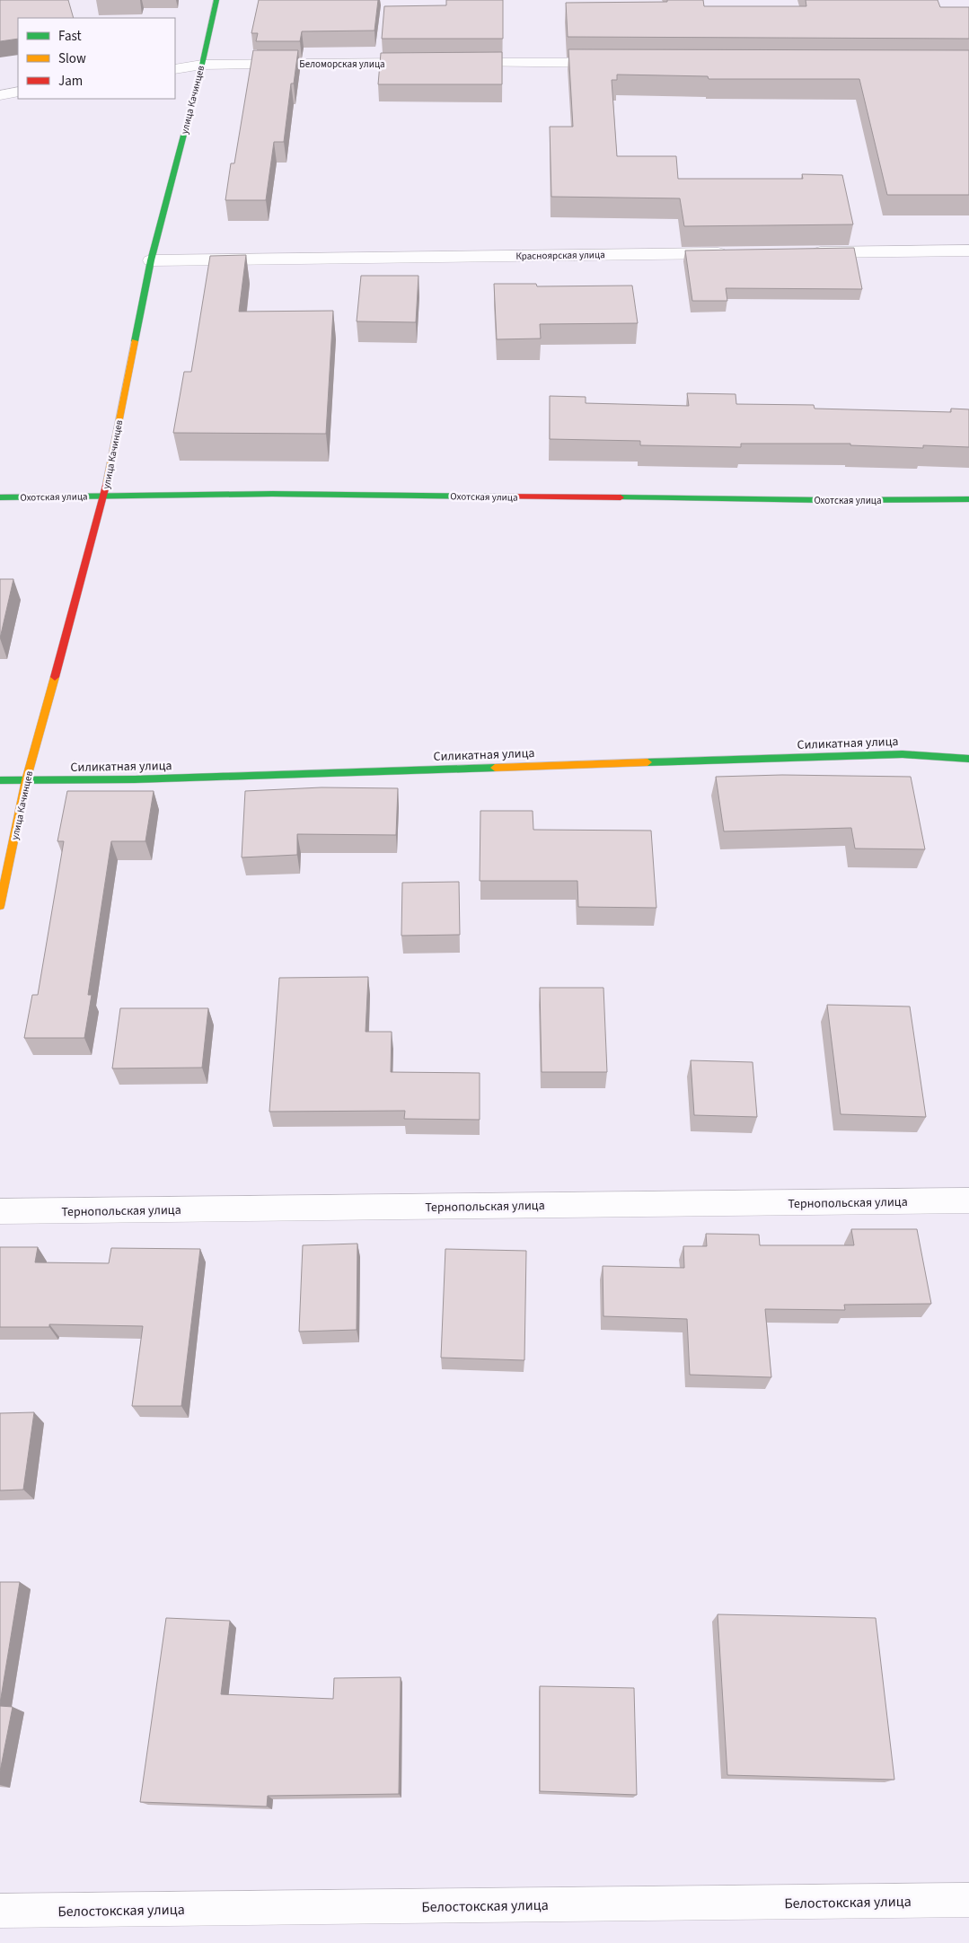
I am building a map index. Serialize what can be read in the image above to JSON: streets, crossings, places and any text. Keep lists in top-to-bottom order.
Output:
{
  "streets": {
    "street": [
      "Беломорская улица",
      "улица Качинцев",
      "Красноярская улица",
      "Охотская улица",
      "Силикатная улица",
      "Тернопольская улица",
      "Белостокская улица"
    ]
  },
  "crossings": [
    ["Беломорская улица", "улица Качинцев"],
    ["улица Качинцев", "Красноярская улица"],
    ["улица Качинцев", "Охотская улица"],
    ["улица Качинцев", "Силикатная улица"]
  ],
  "legend": ["Fast", "Slow", "Jam"]
}
